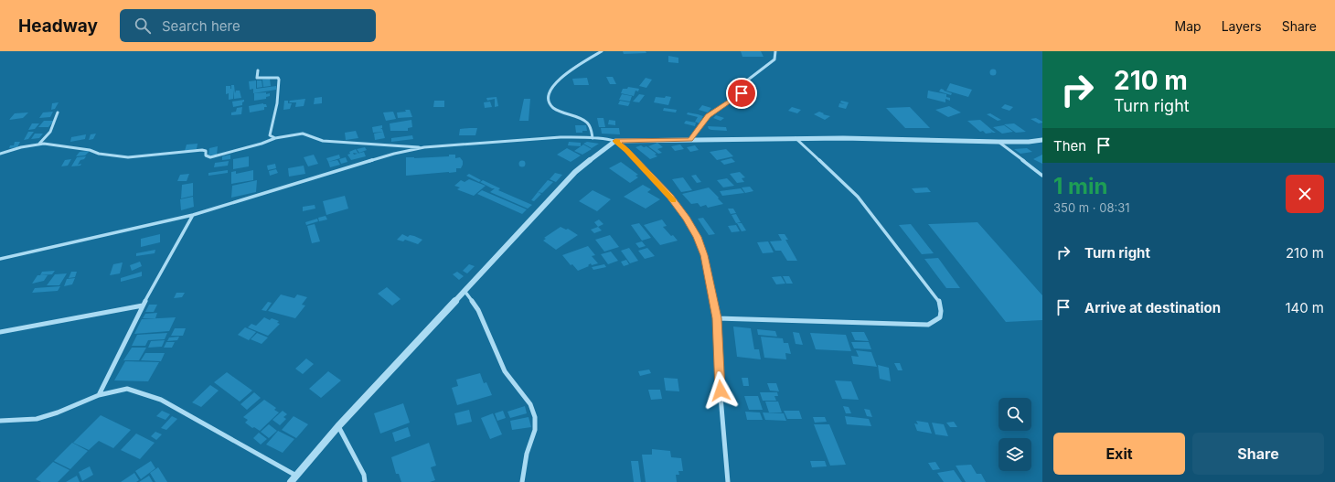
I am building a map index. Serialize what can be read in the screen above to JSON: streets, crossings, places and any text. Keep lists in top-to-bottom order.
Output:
{
  "page": {
    "header": "Headway",
    "search": "Search here",
    "nav": ["Map", "Layers", "Share"],
    "turn": ["210 m", "Turn right"],
    "then": "Then",
    "heading": ["1 min", "350 m · 08:31"],
    "list": [
      {
        "name": "Turn right",
        "value": "210 m"
      },
      {
        "name": "Arrive at destination",
        "value": "140 m"
      }
    ],
    "buttons": ["Exit", "Share"]
  }
}
